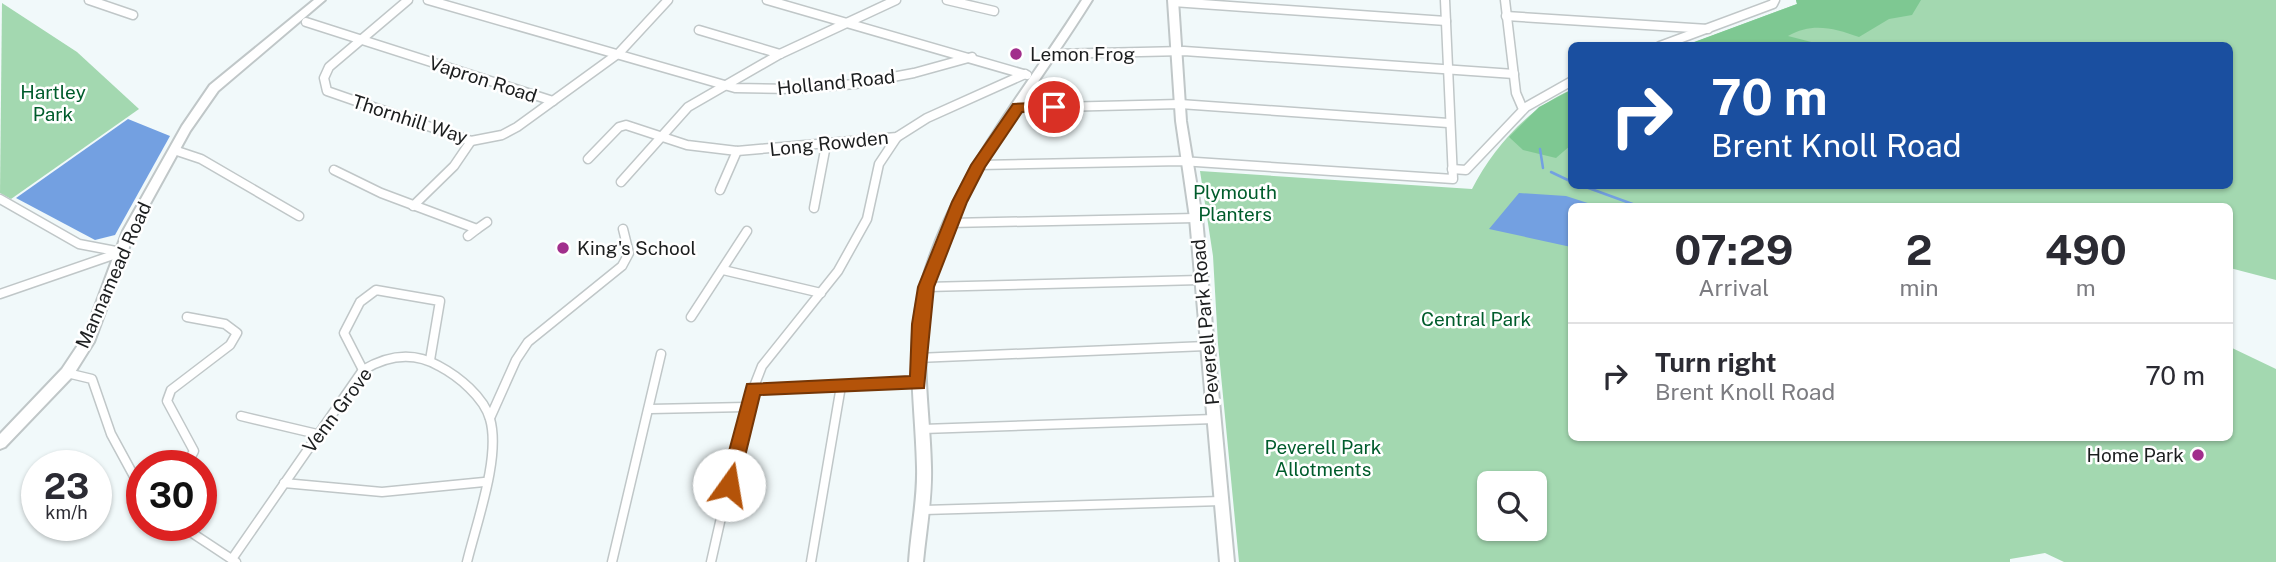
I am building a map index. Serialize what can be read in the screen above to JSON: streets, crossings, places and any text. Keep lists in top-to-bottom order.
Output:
{
  "streets": {
    "street": [
      "Vapron Road",
      "Holland Road",
      "Thornhill Way",
      "Long Rowden",
      "Mannamead Road",
      "Peverell Park Road",
      "Venn Grove"
    ]
  },
  "crossings": [
    ["Vapron Road", "Holland Road"],
    ["Vapron Road", "Thornhill Way"],
    ["Vapron Road", "Mannamead Road"]
  ],
  "parks": [
    "Hartley Park",
    "Plymouth Planters",
    "Central Park",
    "Peverell Park Allotments"
  ],
  "places": ["Lemon Frog", "King's School", "Home Park"],
  "page": {
    "turn": ["70 m", "Brent Knoll Road"],
    "eta": [
      "07:29",
      "Arrival",
      "2",
      "min",
      "490",
      "m"
    ],
    "list": [
      {
        "name": "Turn right",
        "note": "Brent Knoll Road",
        "value": "70 m"
      }
    ],
    "speed": "23 km/h",
    "limit": "30"
  }
}
